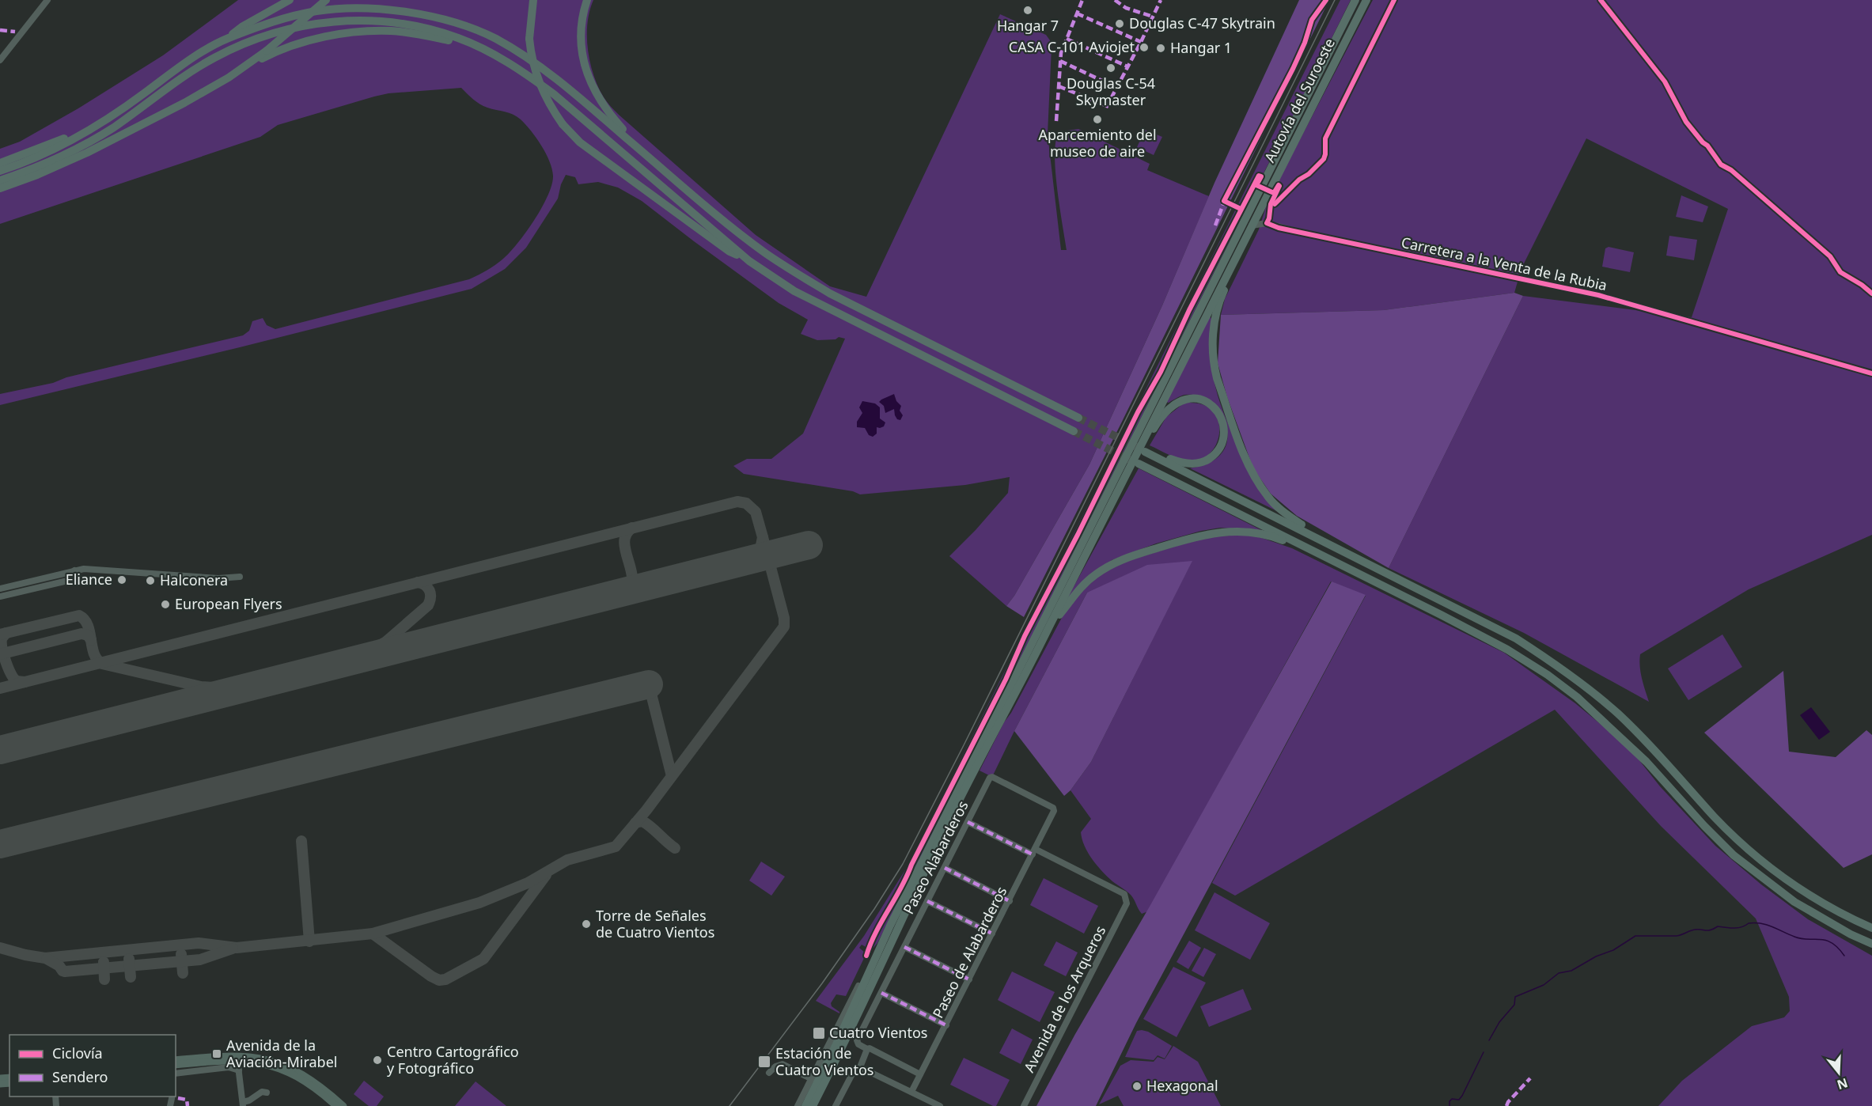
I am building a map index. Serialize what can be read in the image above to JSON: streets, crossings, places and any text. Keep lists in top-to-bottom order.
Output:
{
  "streets": {
    "highway": ["Autovía del Suroeste"],
    "street": [
      "Carretera a la Venta de la Rubia",
      "Paseo Alabarderos",
      "Paseo de Alabarderos",
      "Avenida de los Arqueros"
    ]
  },
  "crossings": [
    ["Autovía del Suroeste", "Carretera a la Venta de la Rubia"],
    ["Paseo Alabarderos", "Paseo de Alabarderos"],
    ["Paseo Alabarderos", "Avenida de los Arqueros"],
    ["Paseo de Alabarderos", "Avenida de los Arqueros"]
  ],
  "places": {
    "other": [
      "Hangar 7",
      "Douglas C-47 Skytrain",
      "CASA C-101 Aviojet",
      "Hangar 1",
      "Douglas C-54 Skymaster",
      "Aparcemiento del museo de aire",
      "Eliance",
      "Halconera",
      "European Flyers",
      "Torre de Señales de Cuatro Vientos",
      "Centro Cartográfico y Fotográfico",
      "Hexagonal"
    ],
    "transit": ["Cuatro Vientos", "Avenida de la Aviación-Mirabel", "Estación de Cuatro Vientos"]
  },
  "legend": ["Ciclovía", "Sendero"],
  "north": "bottom"
}
